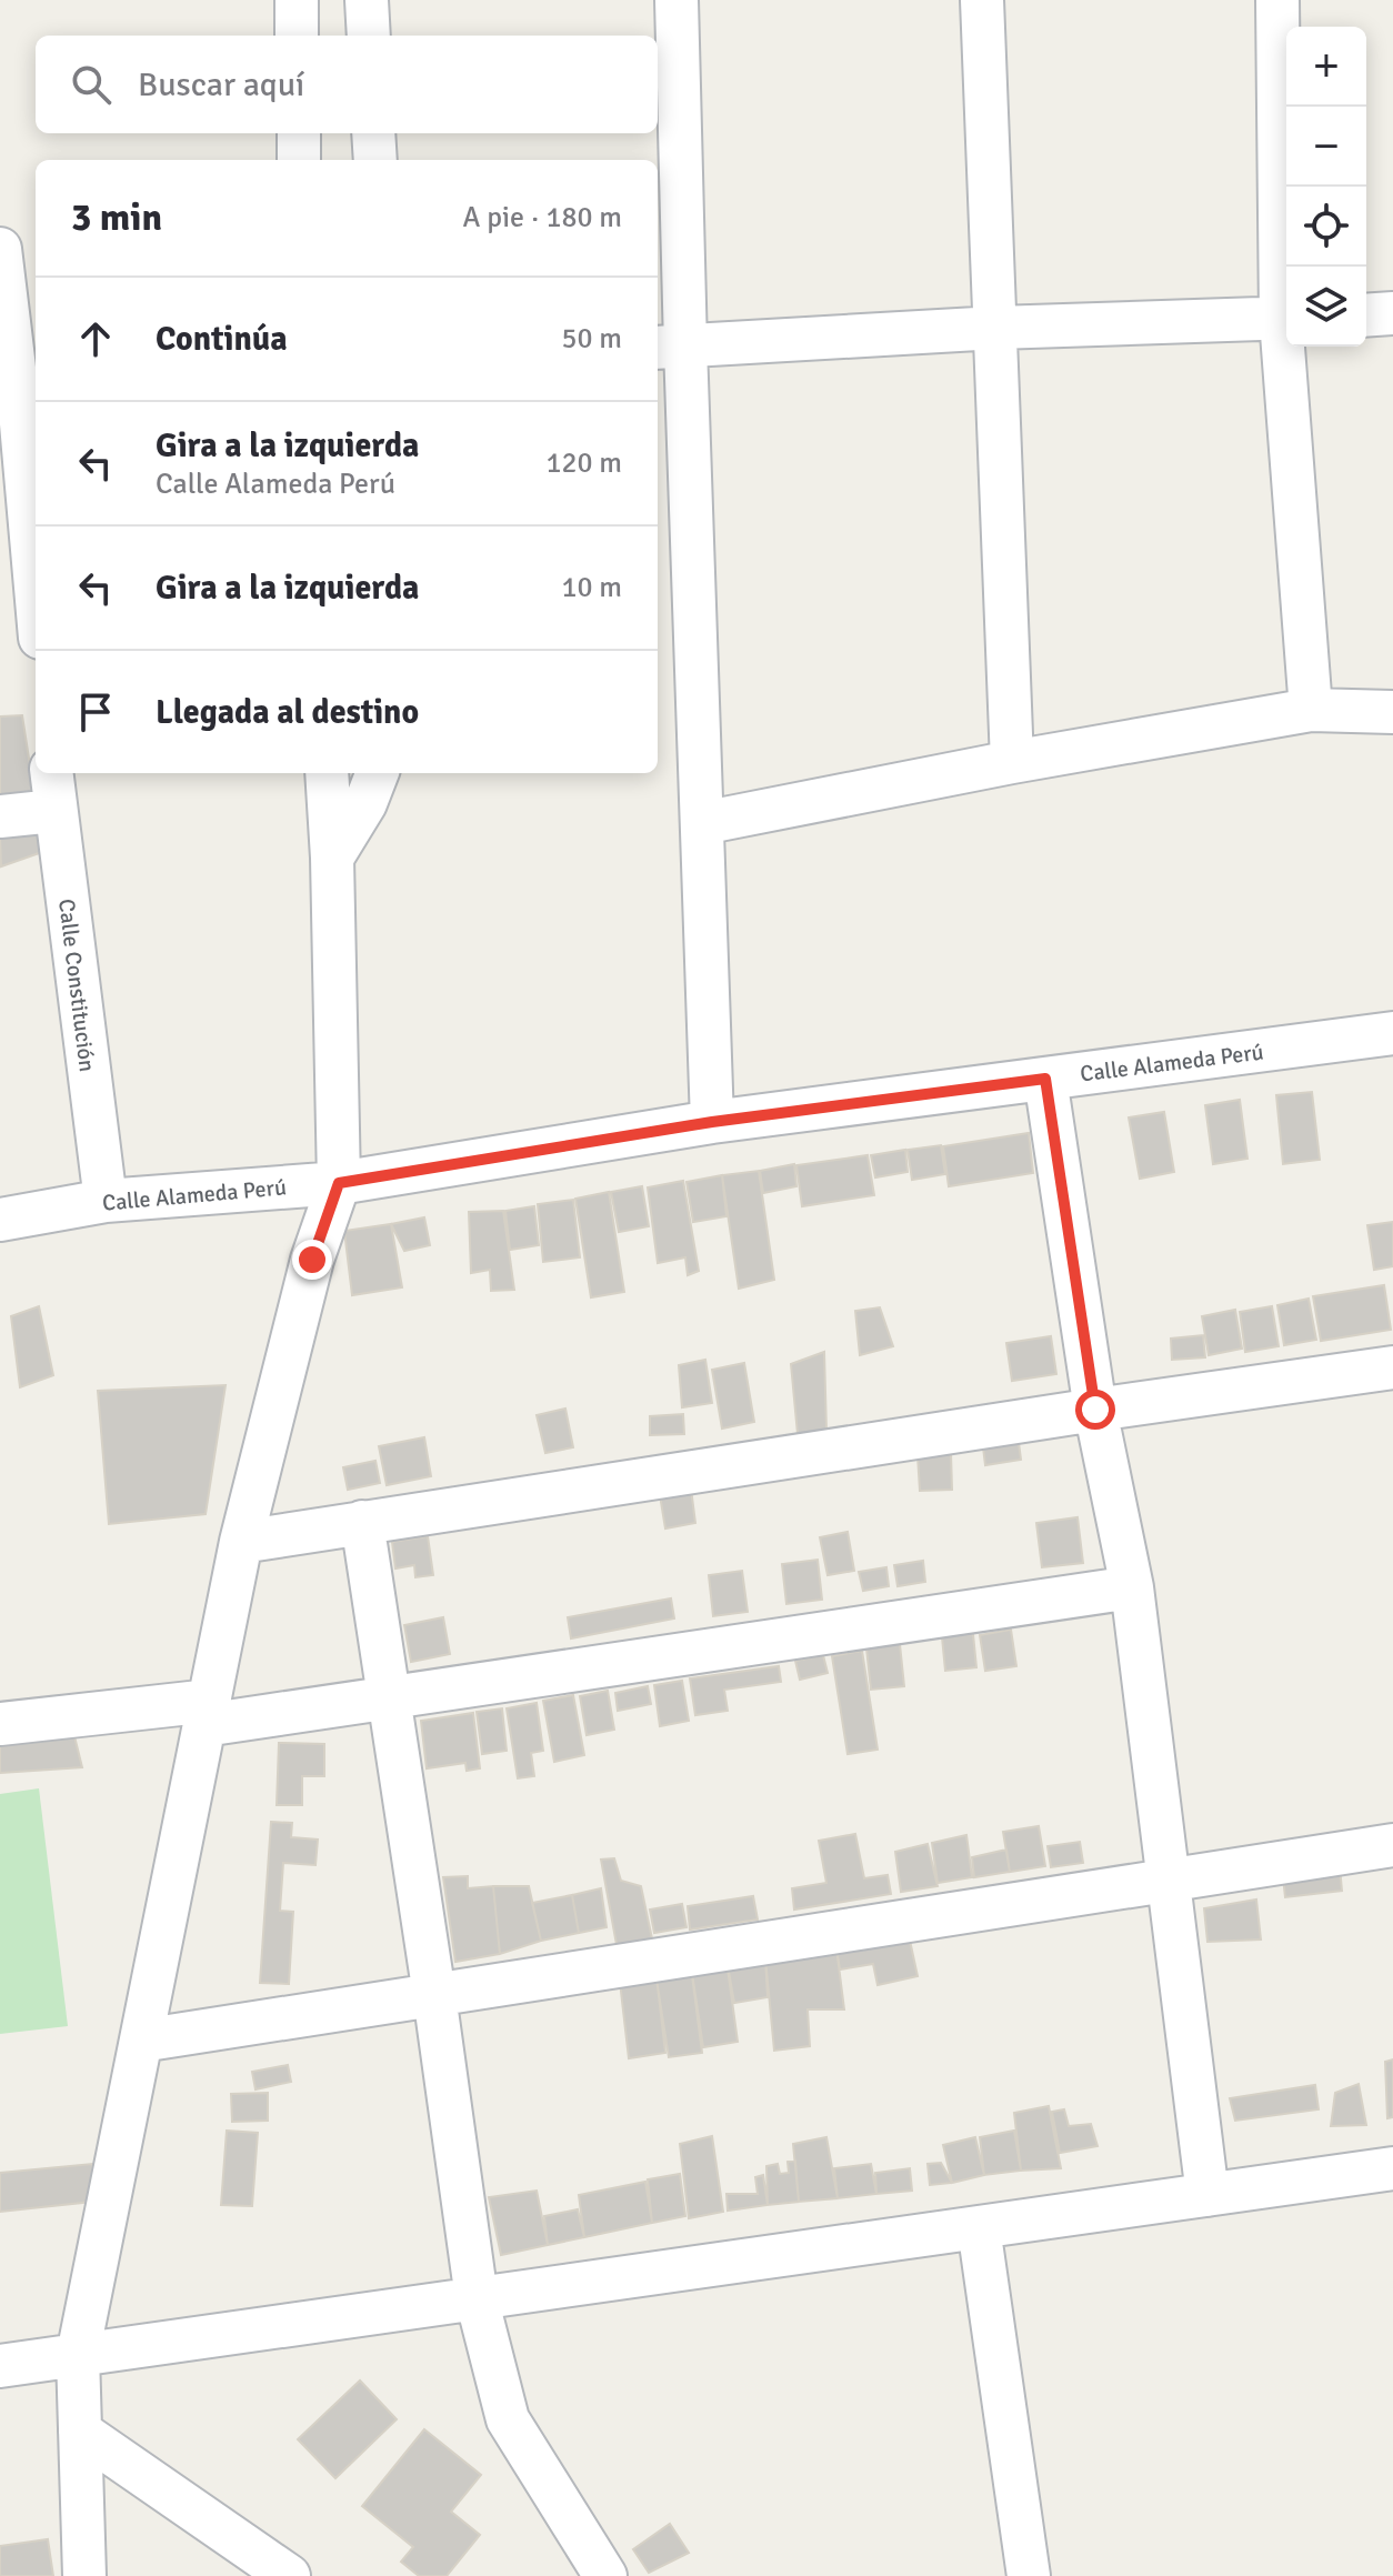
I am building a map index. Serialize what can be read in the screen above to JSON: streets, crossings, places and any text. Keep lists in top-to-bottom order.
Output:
{
  "streets": {
    "street": ["Calle Constitución", "Calle Alameda Perú"]
  },
  "crossings": [
    ["Calle Constitución", "Calle Alameda Perú"]
  ],
  "page": {
    "map_buttons": ["+", "−"],
    "search": "Buscar aquí",
    "heading": ["3 min", "A pie · 180 m"],
    "list": [
      ["Continúa", "50 m"],
      ["Gira a la izquierda", "Calle Alameda Perú", "120 m"],
      ["Gira a la izquierda", "10 m"],
      "Llegada al destino"
    ]
  }
}
